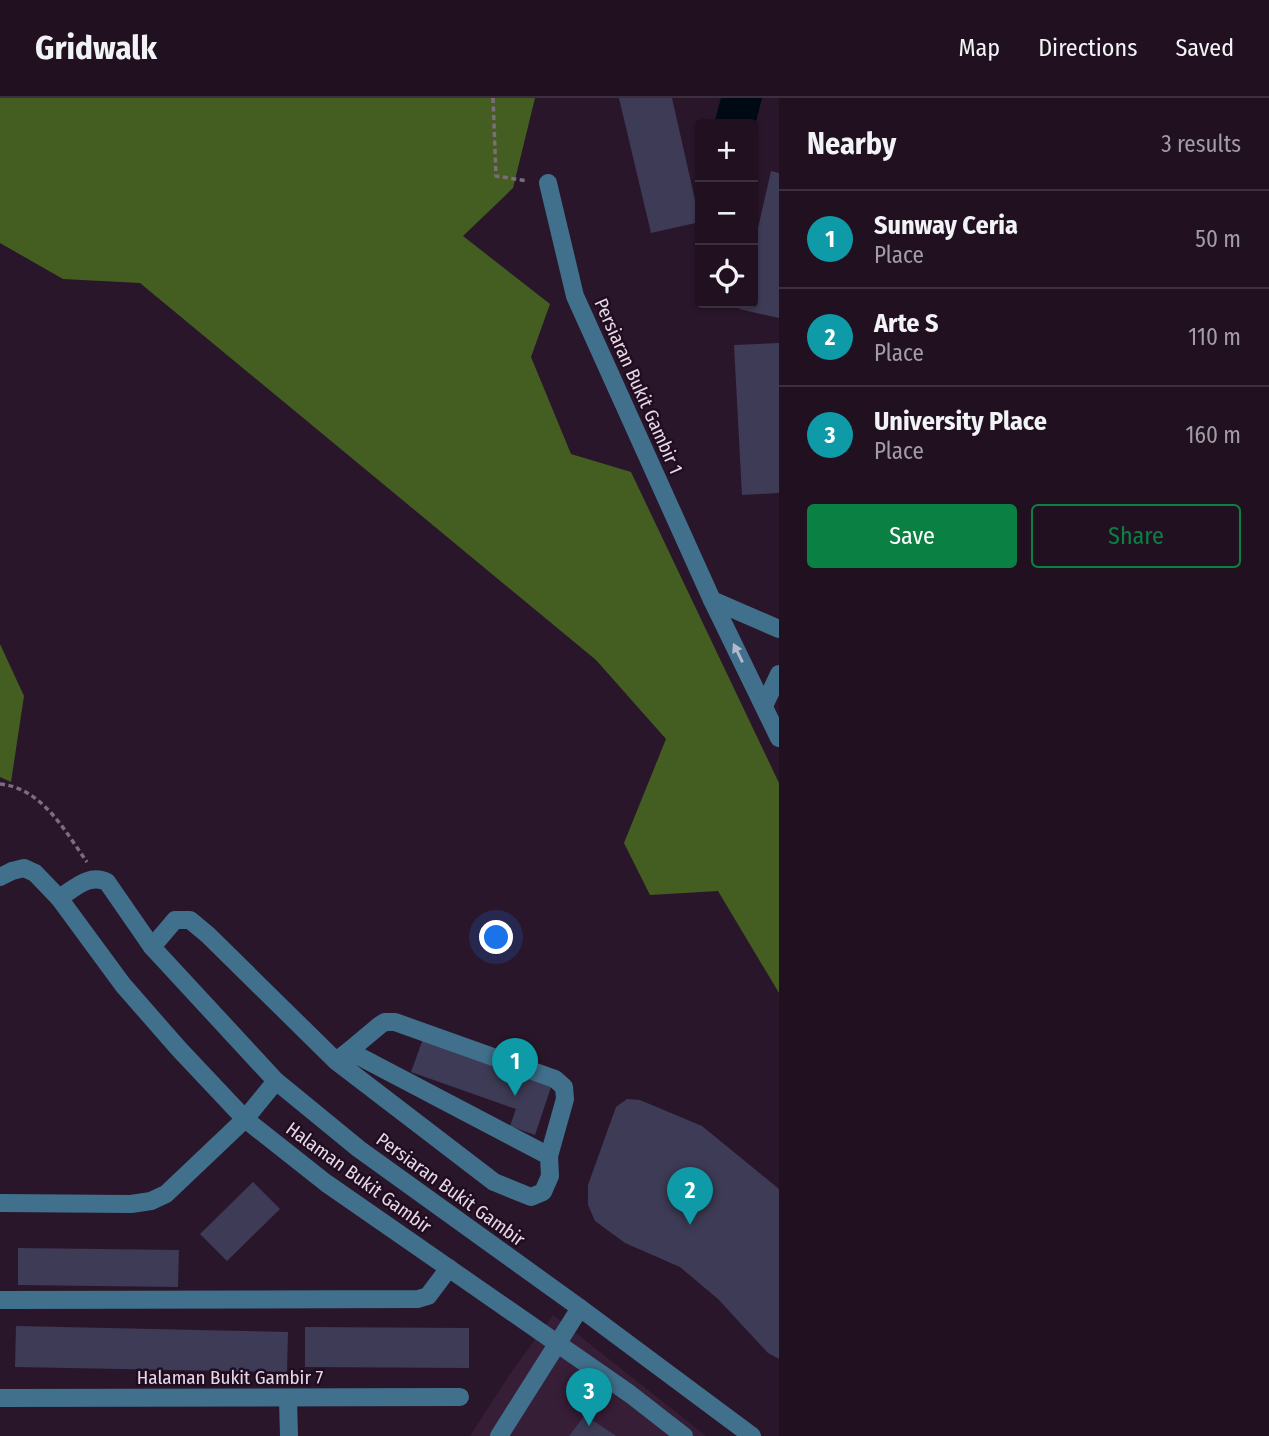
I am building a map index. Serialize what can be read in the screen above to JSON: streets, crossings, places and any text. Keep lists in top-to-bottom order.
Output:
{
  "streets": {
    "street": [
      "Persiaran Bukit Gambir 1",
      "Halaman Bukit Gambir",
      "Persiaran Bukit Gambir",
      "Halaman Bukit Gambir 7"
    ]
  },
  "page": {
    "header": "Gridwalk",
    "nav": ["Map", "Directions", "Saved"],
    "heading": ["Nearby", "3 results"],
    "map_buttons": ["+", "−"],
    "list": [
      {
        "mark": "1",
        "name": "Sunway Ceria",
        "note": "Place",
        "value": "50 m"
      },
      {
        "mark": "2",
        "name": "Arte S",
        "note": "Place",
        "value": "110 m"
      },
      {
        "mark": "3",
        "name": "University Place",
        "note": "Place",
        "value": "160 m"
      }
    ],
    "buttons": ["Save", "Share"],
    "pins": ["1", "2", "3"]
  }
}
